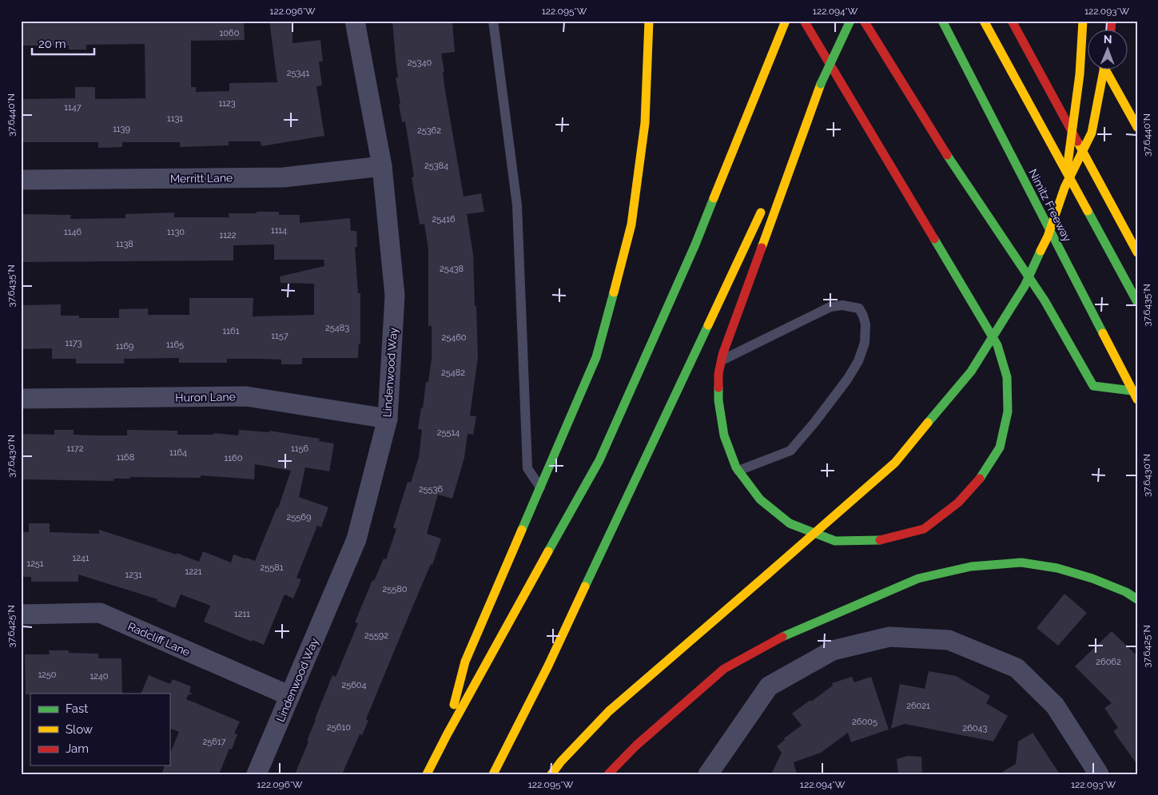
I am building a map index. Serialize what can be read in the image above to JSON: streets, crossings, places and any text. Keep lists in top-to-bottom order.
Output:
{
  "streets": {
    "highway": ["Nimitz Freeway"],
    "street": [
      "Merritt Lane",
      "Lindenwood Way",
      "Huron Lane",
      "Radcliff Lane"
    ]
  },
  "crossings": [
    ["Merritt Lane", "Lindenwood Way"],
    ["Lindenwood Way", "Huron Lane"],
    ["Lindenwood Way", "Radcliff Lane"]
  ],
  "house_numbers": [
    "1060",
    "25340",
    "25341",
    "1123",
    "1147",
    "1131",
    "1139",
    "25362",
    "25384",
    "25416",
    "1114",
    "1146",
    "1130",
    "1122",
    "1138",
    "25438",
    "25483",
    "1161",
    "1157",
    "25460",
    "1173",
    "1165",
    "1169",
    "25482",
    "25514",
    "1172",
    "1156",
    "1164",
    "1168",
    "1160",
    "25536",
    "25569",
    "1241",
    "1251",
    "25581",
    "1221",
    "1231",
    "25580",
    "1211",
    "25592",
    "26062",
    "1250",
    "1240",
    "25604",
    "26021",
    "26005",
    "25610",
    "26043",
    "25617"
  ],
  "legend": ["Fast", "Slow", "Jam"],
  "scale_bar": "20 m",
  "north": "top",
  "coordinates": [
    "122.096°W",
    "122.095°W",
    "122.094°W",
    "122.093°W",
    "37.6440°N",
    "37.6435°N",
    "37.6430°N",
    "37.6425°N"
  ]
}
